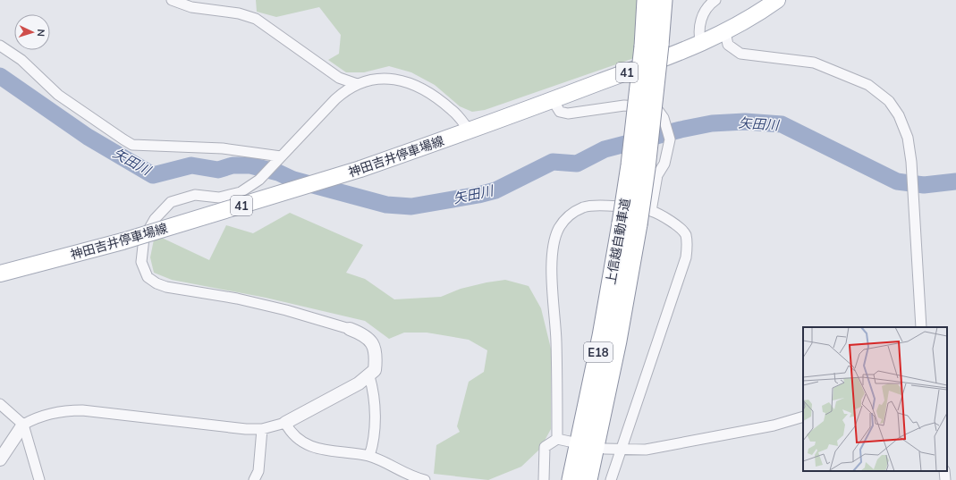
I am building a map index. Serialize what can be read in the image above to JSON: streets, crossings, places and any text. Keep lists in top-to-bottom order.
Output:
{
  "streets": {
    "highway": ["上信越自動車道", "E18"],
    "main road": ["41", "神田吉井停車場線"]
  },
  "water": ["矢田川"],
  "north": "right"
}
